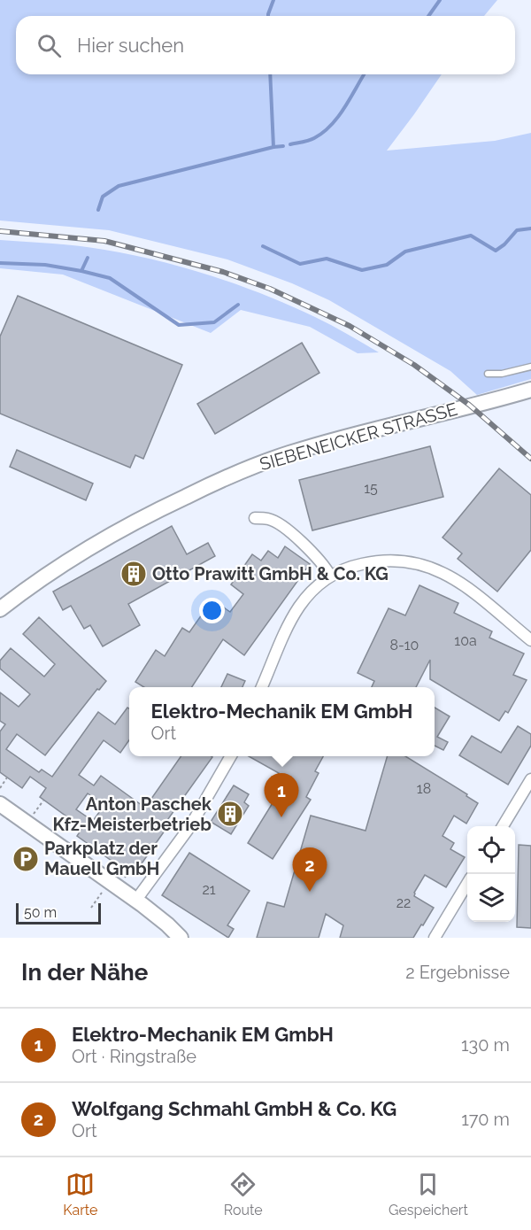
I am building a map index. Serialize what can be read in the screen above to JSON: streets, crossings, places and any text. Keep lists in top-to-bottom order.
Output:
{
  "streets": {
    "main road": ["SIEBENEICKER STRASSE"]
  },
  "places": {
    "building": ["Otto Prawitt GmbH & Co. KG", "Anton Paschek Kfz-Meisterbetrieb"],
    "parking": ["Parkplatz der Mauell GmbH"]
  },
  "house_numbers": [
    "15",
    "10a",
    "8-10",
    "18",
    "21",
    "22"
  ],
  "scale_bar": "50 m",
  "page": {
    "search": "Hier suchen",
    "popup": ["Elektro-Mechanik EM GmbH", "Ort"],
    "pins": ["1", "2"],
    "scale": "50 m",
    "heading": ["In der Nähe", "2 Ergebnisse"],
    "list": [
      {
        "mark": "1",
        "name": "Elektro-Mechanik EM GmbH",
        "note": "Ort · Ringstraße",
        "value": "130 m"
      },
      {
        "mark": "2",
        "name": "Wolfgang Schmahl GmbH & Co. KG",
        "note": "Ort",
        "value": "170 m"
      }
    ],
    "nav": ["Karte", "Route", "Gespeichert"]
  }
}
